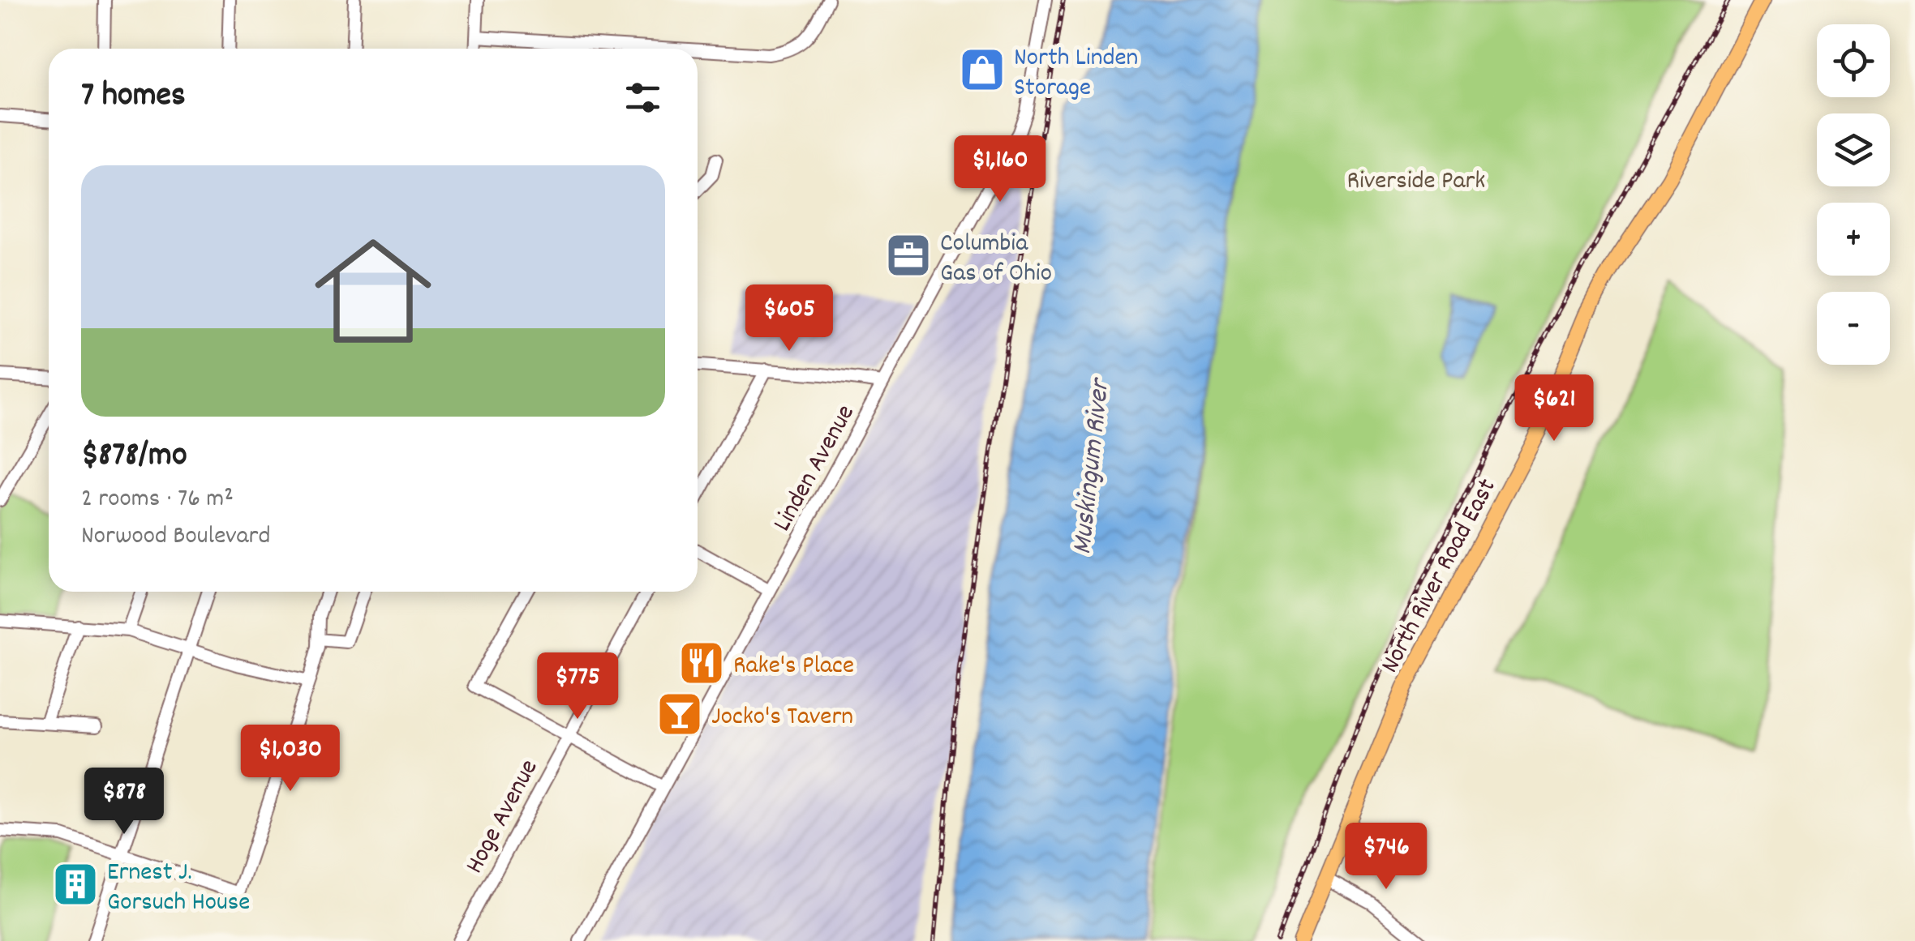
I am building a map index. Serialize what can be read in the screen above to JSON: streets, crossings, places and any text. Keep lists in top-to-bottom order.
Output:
{
  "streets": {
    "main road": ["North River Road East"],
    "street": ["Linden Avenue", "Hoge Avenue"]
  },
  "water": ["Muskingum River"],
  "parks": ["Riverside Park"],
  "places": {
    "shop": ["North Linden Storage"],
    "office": ["Columbia Gas of Ohio"],
    "restaurant": ["Rake's Place"],
    "bar": ["Jocko's Tavern"],
    "building": ["Ernest J. Gorsuch House"]
  },
  "page": {
    "map_buttons": ["+", "−"],
    "heading": "7 homes",
    "price": [
      "$1,160",
      "$605",
      "$621",
      "$775",
      "$1,030",
      "$878",
      "$746"
    ],
    "list": [
      {
        "name": "$878/mo",
        "note": "2 rooms · 76 m² · Norwood Boulevard"
      }
    ]
  }
}
